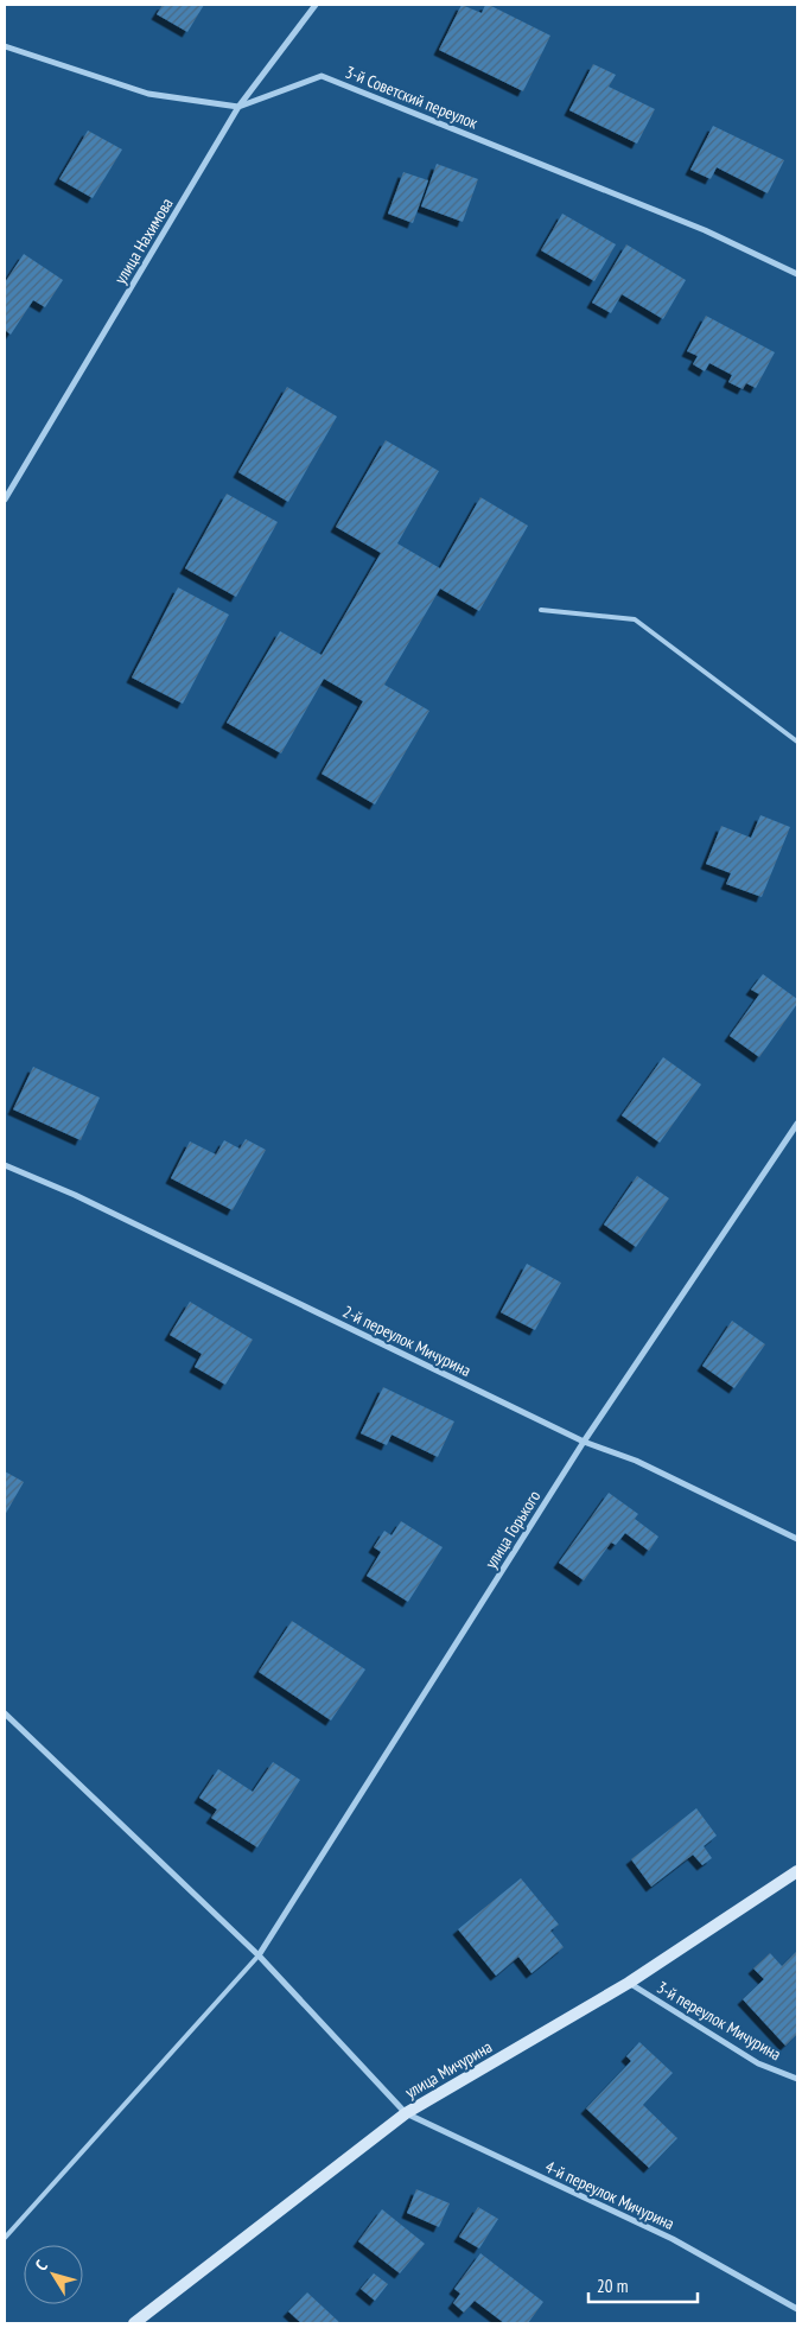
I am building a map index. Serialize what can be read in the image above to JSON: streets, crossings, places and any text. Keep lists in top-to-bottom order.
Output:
{
  "streets": {
    "main road": ["улица Мичурина"],
    "street": [
      "3-й Советский переулок",
      "улица Нахимова",
      "2-й переулок Мичурина",
      "улица Горького",
      "3-й переулок Мичурина",
      "4-й переулок Мичурина"
    ]
  },
  "crossings": [
    ["3-й Советский переулок", "улица Нахимова"],
    ["2-й переулок Мичурина", "улица Горького"],
    ["3-й переулок Мичурина", "улица Мичурина"],
    ["улица Мичурина", "4-й переулок Мичурина"]
  ],
  "scale_bar": "20 m",
  "north": "top left"
}
